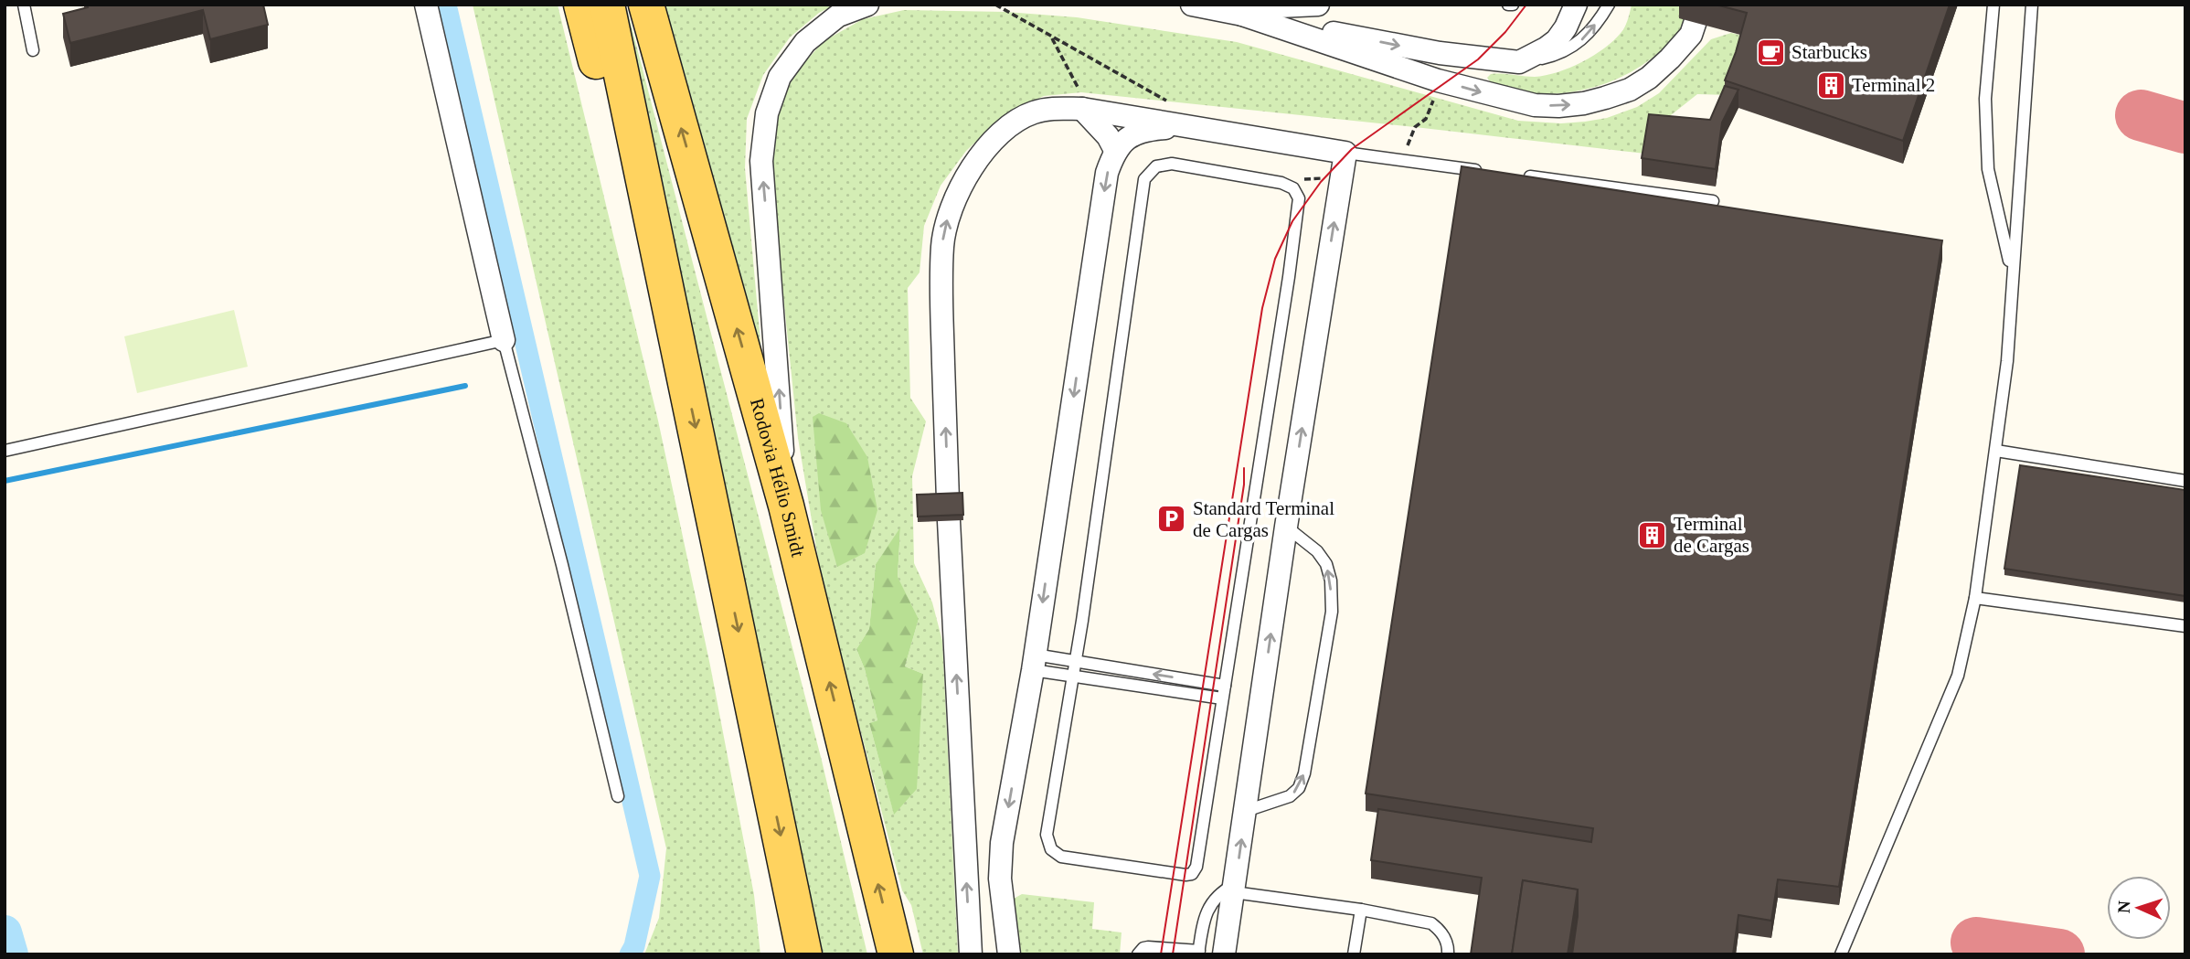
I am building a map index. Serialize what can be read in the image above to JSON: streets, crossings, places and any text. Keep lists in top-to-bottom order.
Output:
{
  "streets": {
    "main road": ["Rodovia Hélio Smidt"]
  },
  "places": {
    "cafe": ["Starbucks"],
    "building": ["Terminal 2", "Terminal de Cargas"],
    "parking": ["Standard Terminal de Cargas"]
  },
  "north": "left"
}
